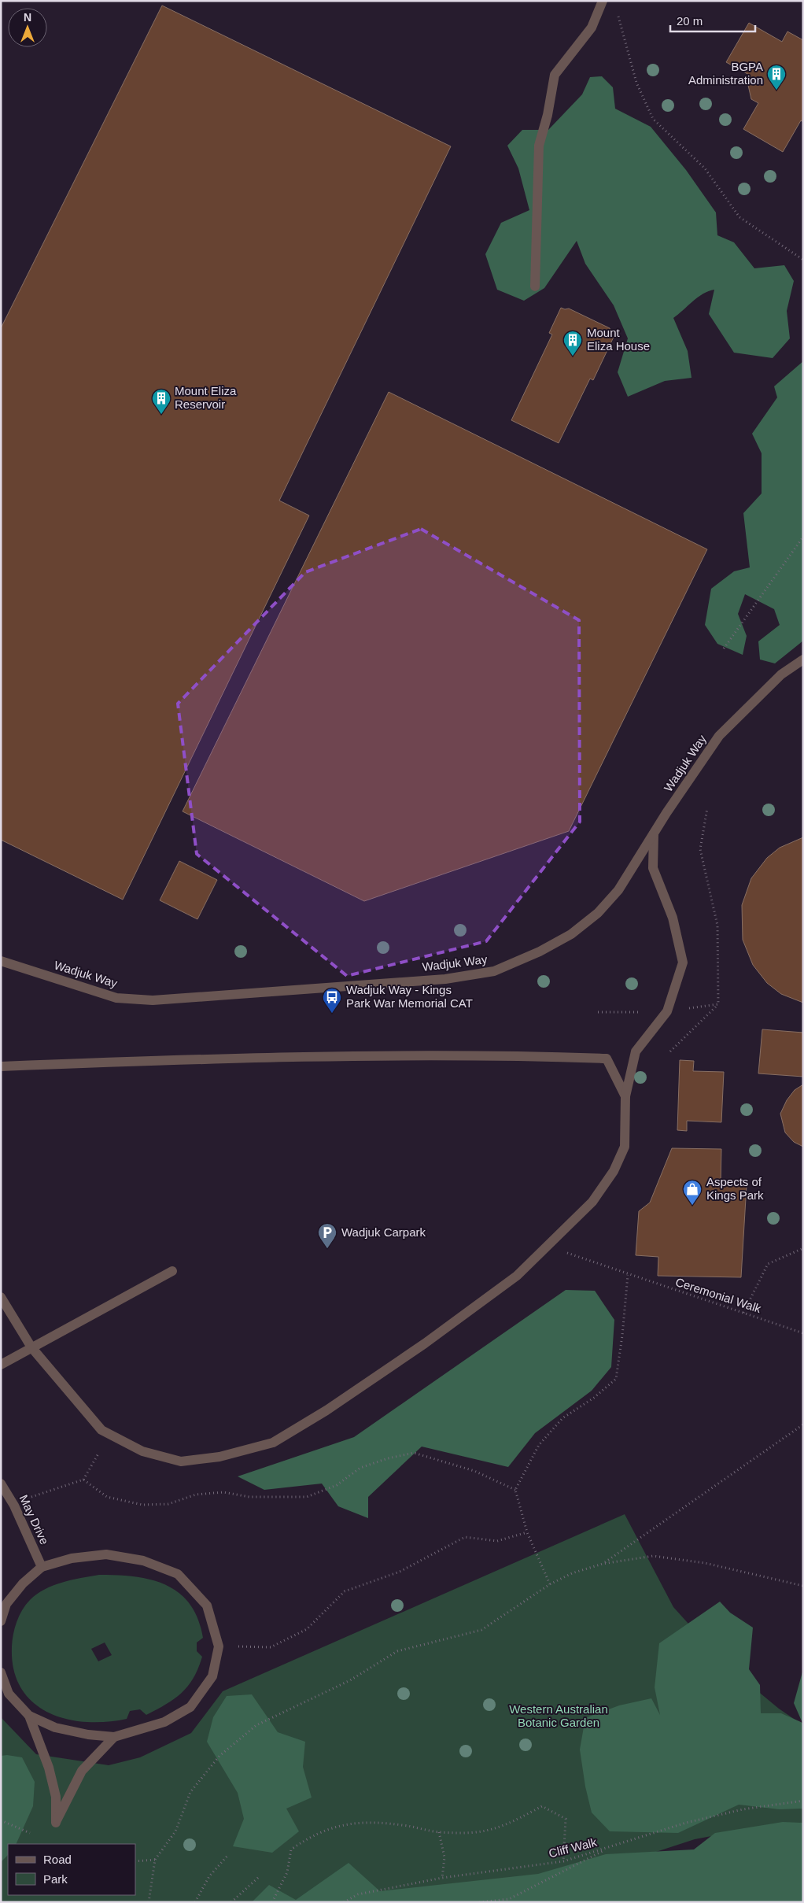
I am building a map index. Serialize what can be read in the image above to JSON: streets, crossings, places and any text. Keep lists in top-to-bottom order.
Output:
{
  "streets": {
    "street": ["Wadjuk Way", "May Drive"],
    "path": ["Ceremonial Walk", "Cliff Walk"]
  },
  "parks": ["Western Australian Botanic Garden"],
  "places": {
    "building": ["BGPA Administration", "Mount Eliza House", "Mount Eliza Reservoir"],
    "bus stop": ["Wadjuk Way - Kings Park War Memorial CAT"],
    "shop": ["Aspects of Kings Park"],
    "parking": ["Wadjuk Carpark"]
  },
  "legend": ["Road", "Park"],
  "scale_bar": "20 m",
  "north": "top"
}
